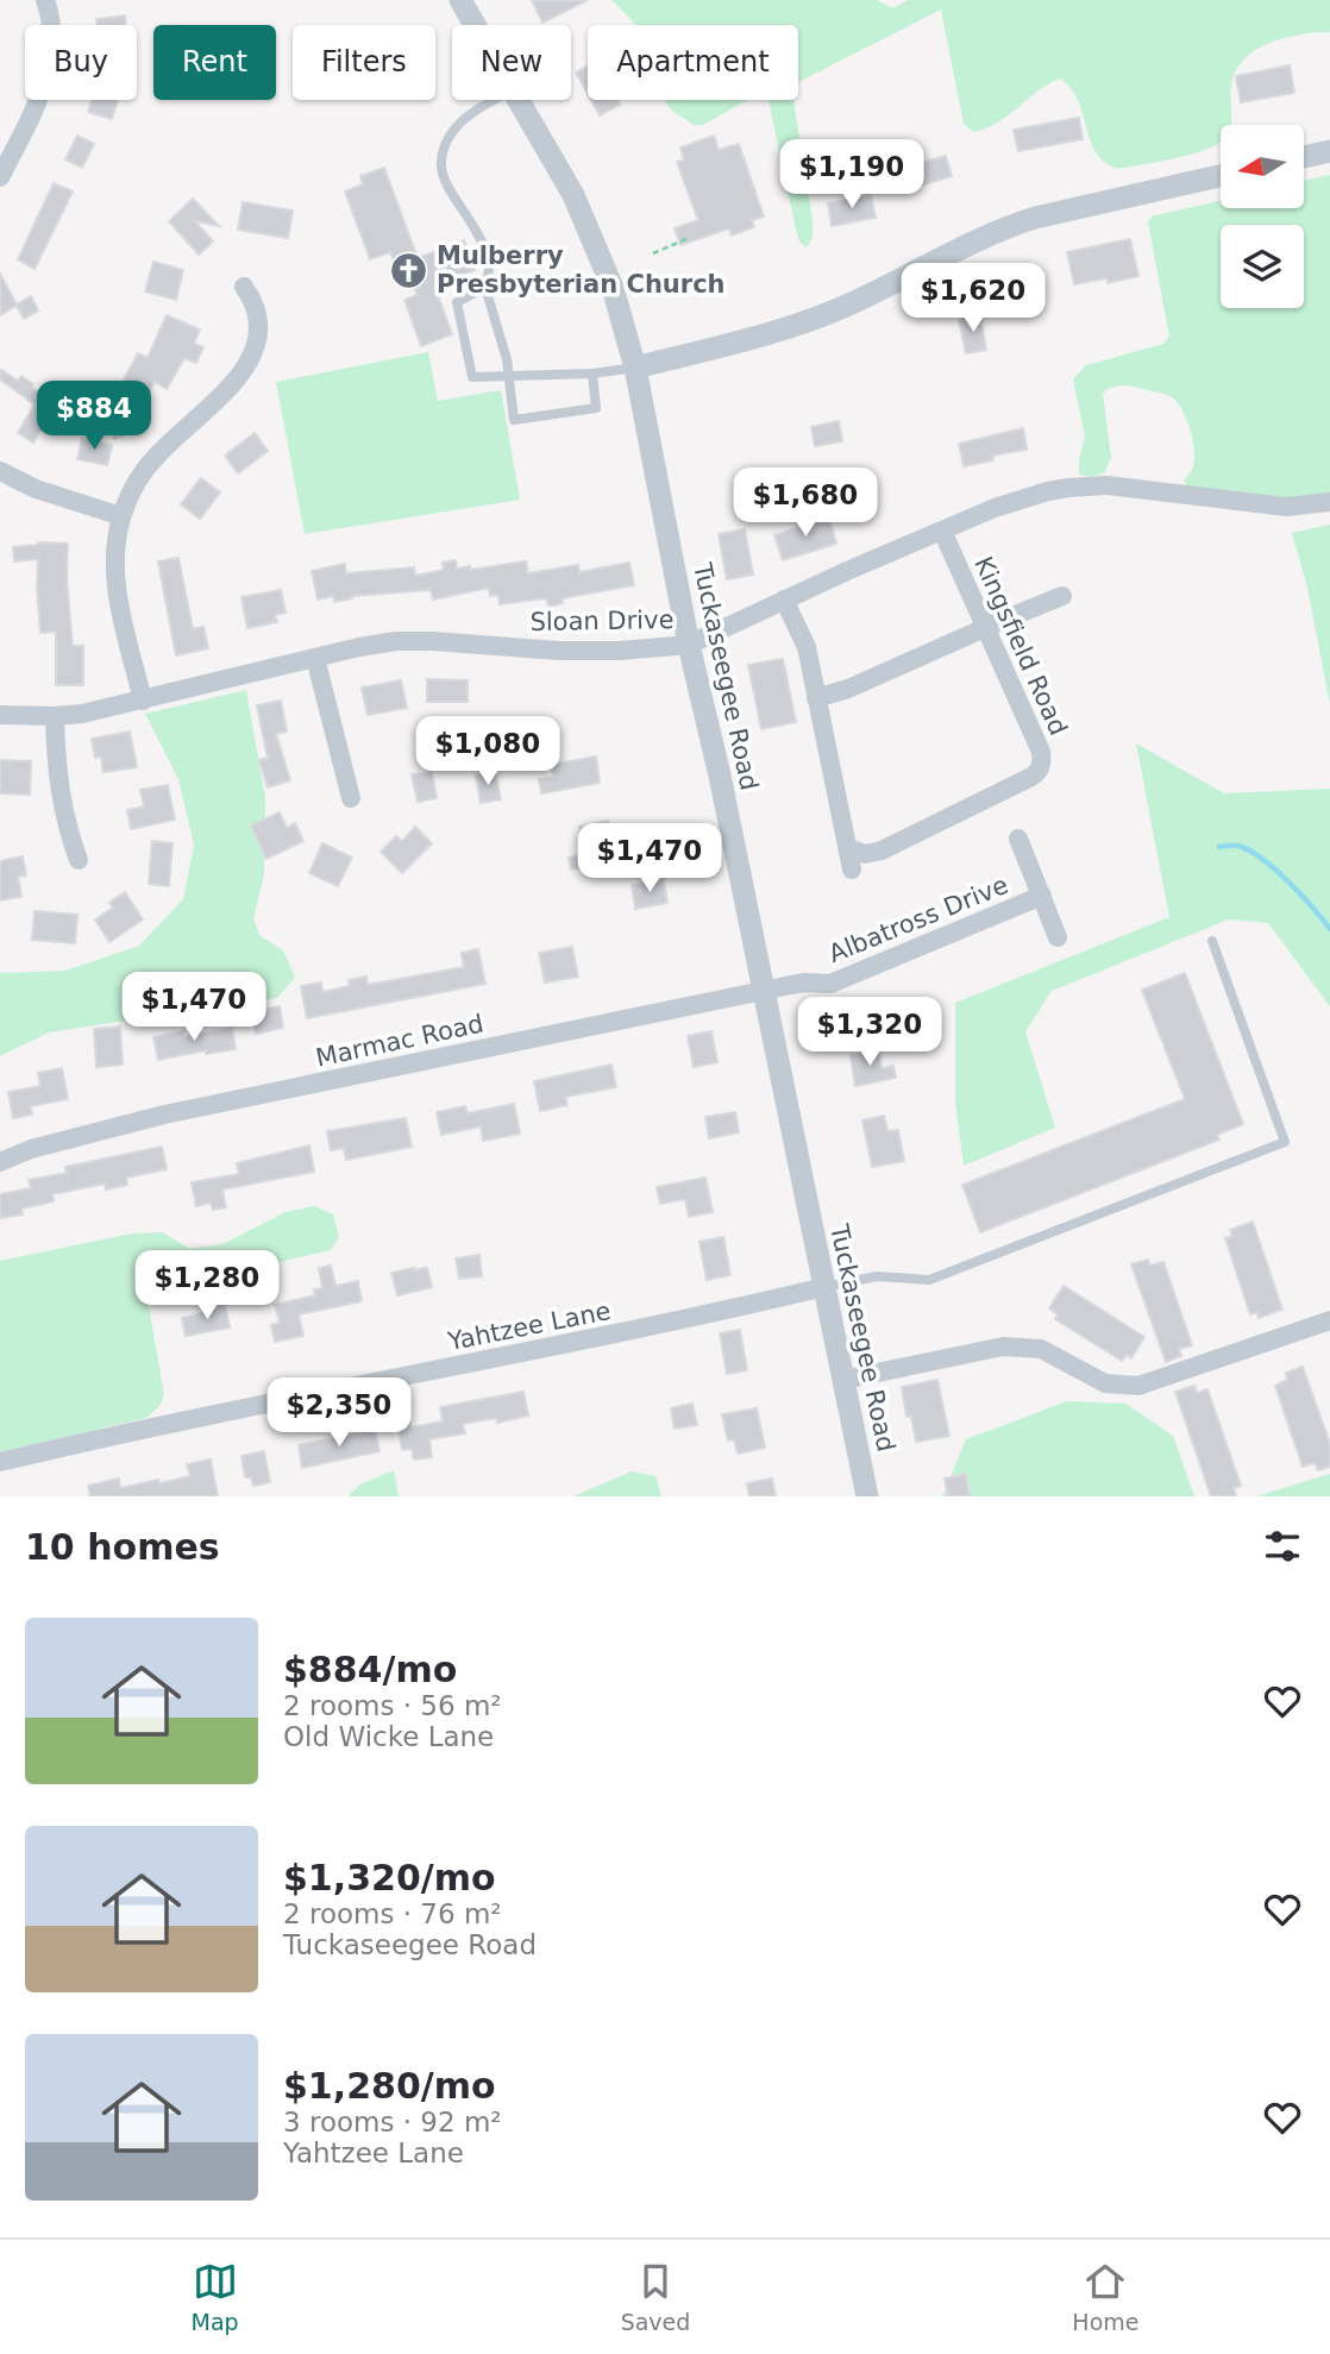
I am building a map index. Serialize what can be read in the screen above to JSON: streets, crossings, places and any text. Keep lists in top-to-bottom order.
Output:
{
  "streets": {
    "street": [
      "Sloan Drive",
      "Kingsfield Road",
      "Tuckaseegee Road",
      "Albatross Drive",
      "Marmac Road",
      "Yahtzee Lane"
    ]
  },
  "crossings": [
    ["Sloan Drive", "Kingsfield Road"],
    ["Sloan Drive", "Tuckaseegee Road"],
    ["Tuckaseegee Road", "Albatross Drive"],
    ["Tuckaseegee Road", "Marmac Road"],
    ["Tuckaseegee Road", "Yahtzee Lane"],
    ["Albatross Drive", "Marmac Road"]
  ],
  "places": {
    "church": ["Mulberry Presbyterian Church"]
  },
  "north": "left",
  "page": {
    "chip": [
      "Buy",
      "Rent",
      "Filters",
      "New",
      "Apartment"
    ],
    "price": [
      "$1,190",
      "$1,620",
      "$884",
      "$1,680",
      "$1,080",
      "$1,470",
      "$1,470",
      "$1,320",
      "$1,280",
      "$2,350"
    ],
    "heading": "10 homes",
    "list": [
      {
        "name": "$884/mo",
        "note": "2 rooms · 56 m² · Old Wicke Lane"
      },
      {
        "name": "$1,320/mo",
        "note": "2 rooms · 76 m² · Tuckaseegee Road"
      },
      {
        "name": "$1,280/mo",
        "note": "3 rooms · 92 m² · Yahtzee Lane"
      }
    ],
    "tabs": ["Map", "Saved", "Home"]
  }
}
